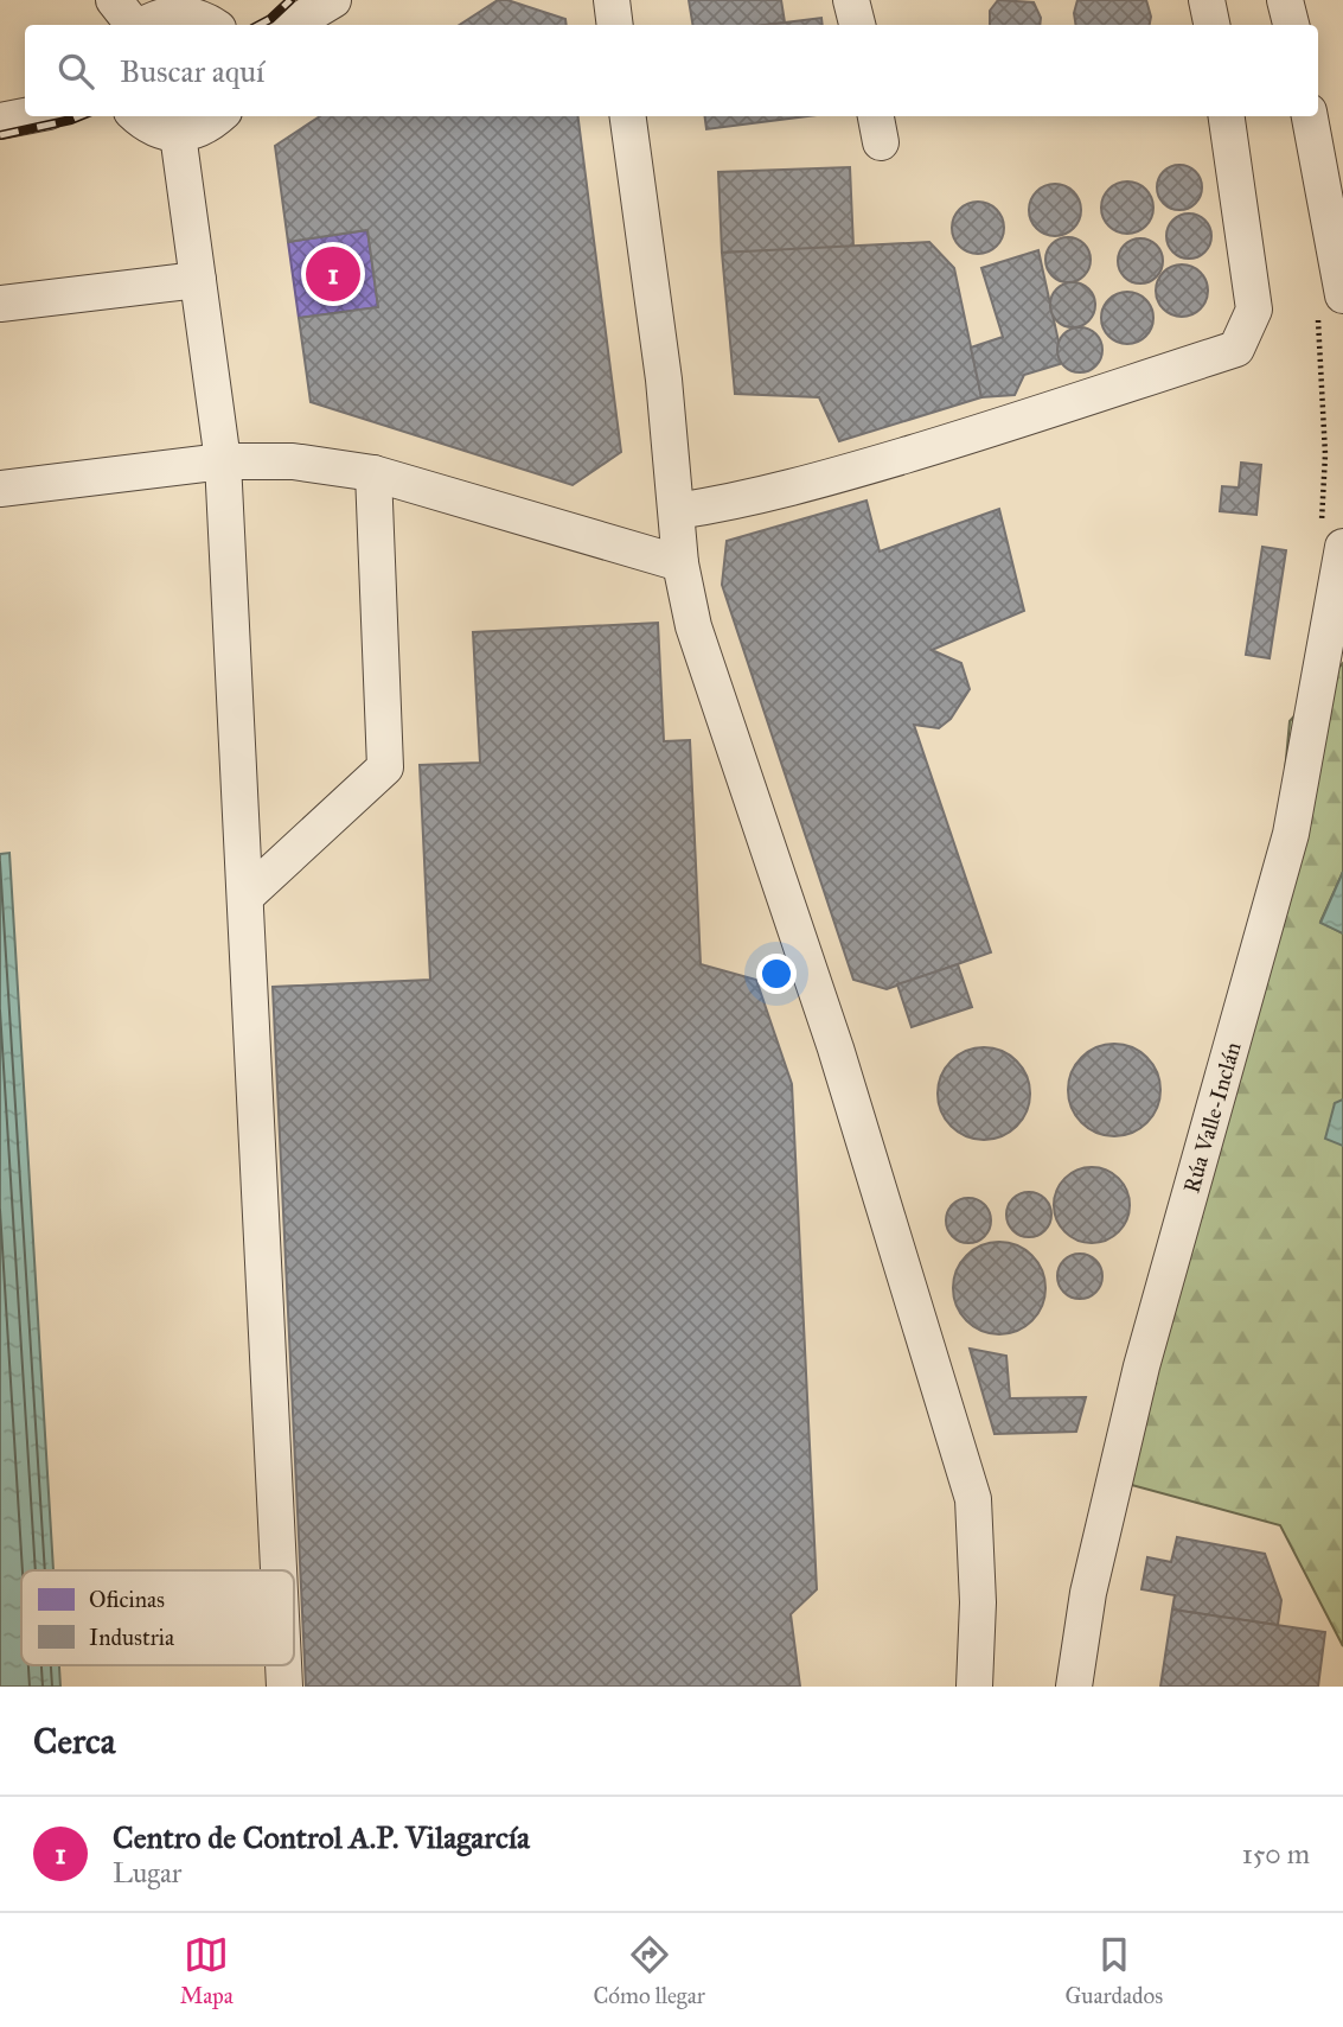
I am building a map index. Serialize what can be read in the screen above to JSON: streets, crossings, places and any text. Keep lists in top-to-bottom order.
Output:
{
  "streets": {
    "street": ["Rúa Valle-Inclán"]
  },
  "legend": ["Oficinas", "Industria"],
  "page": {
    "search": "Buscar aquí",
    "pins": "1",
    "heading": "Cerca",
    "list": [
      {
        "mark": "1",
        "name": "Centro de Control A.P. Vilagarcía",
        "note": "Lugar",
        "value": "150 m"
      }
    ],
    "nav": ["Mapa", "Cómo llegar", "Guardados"]
  }
}
